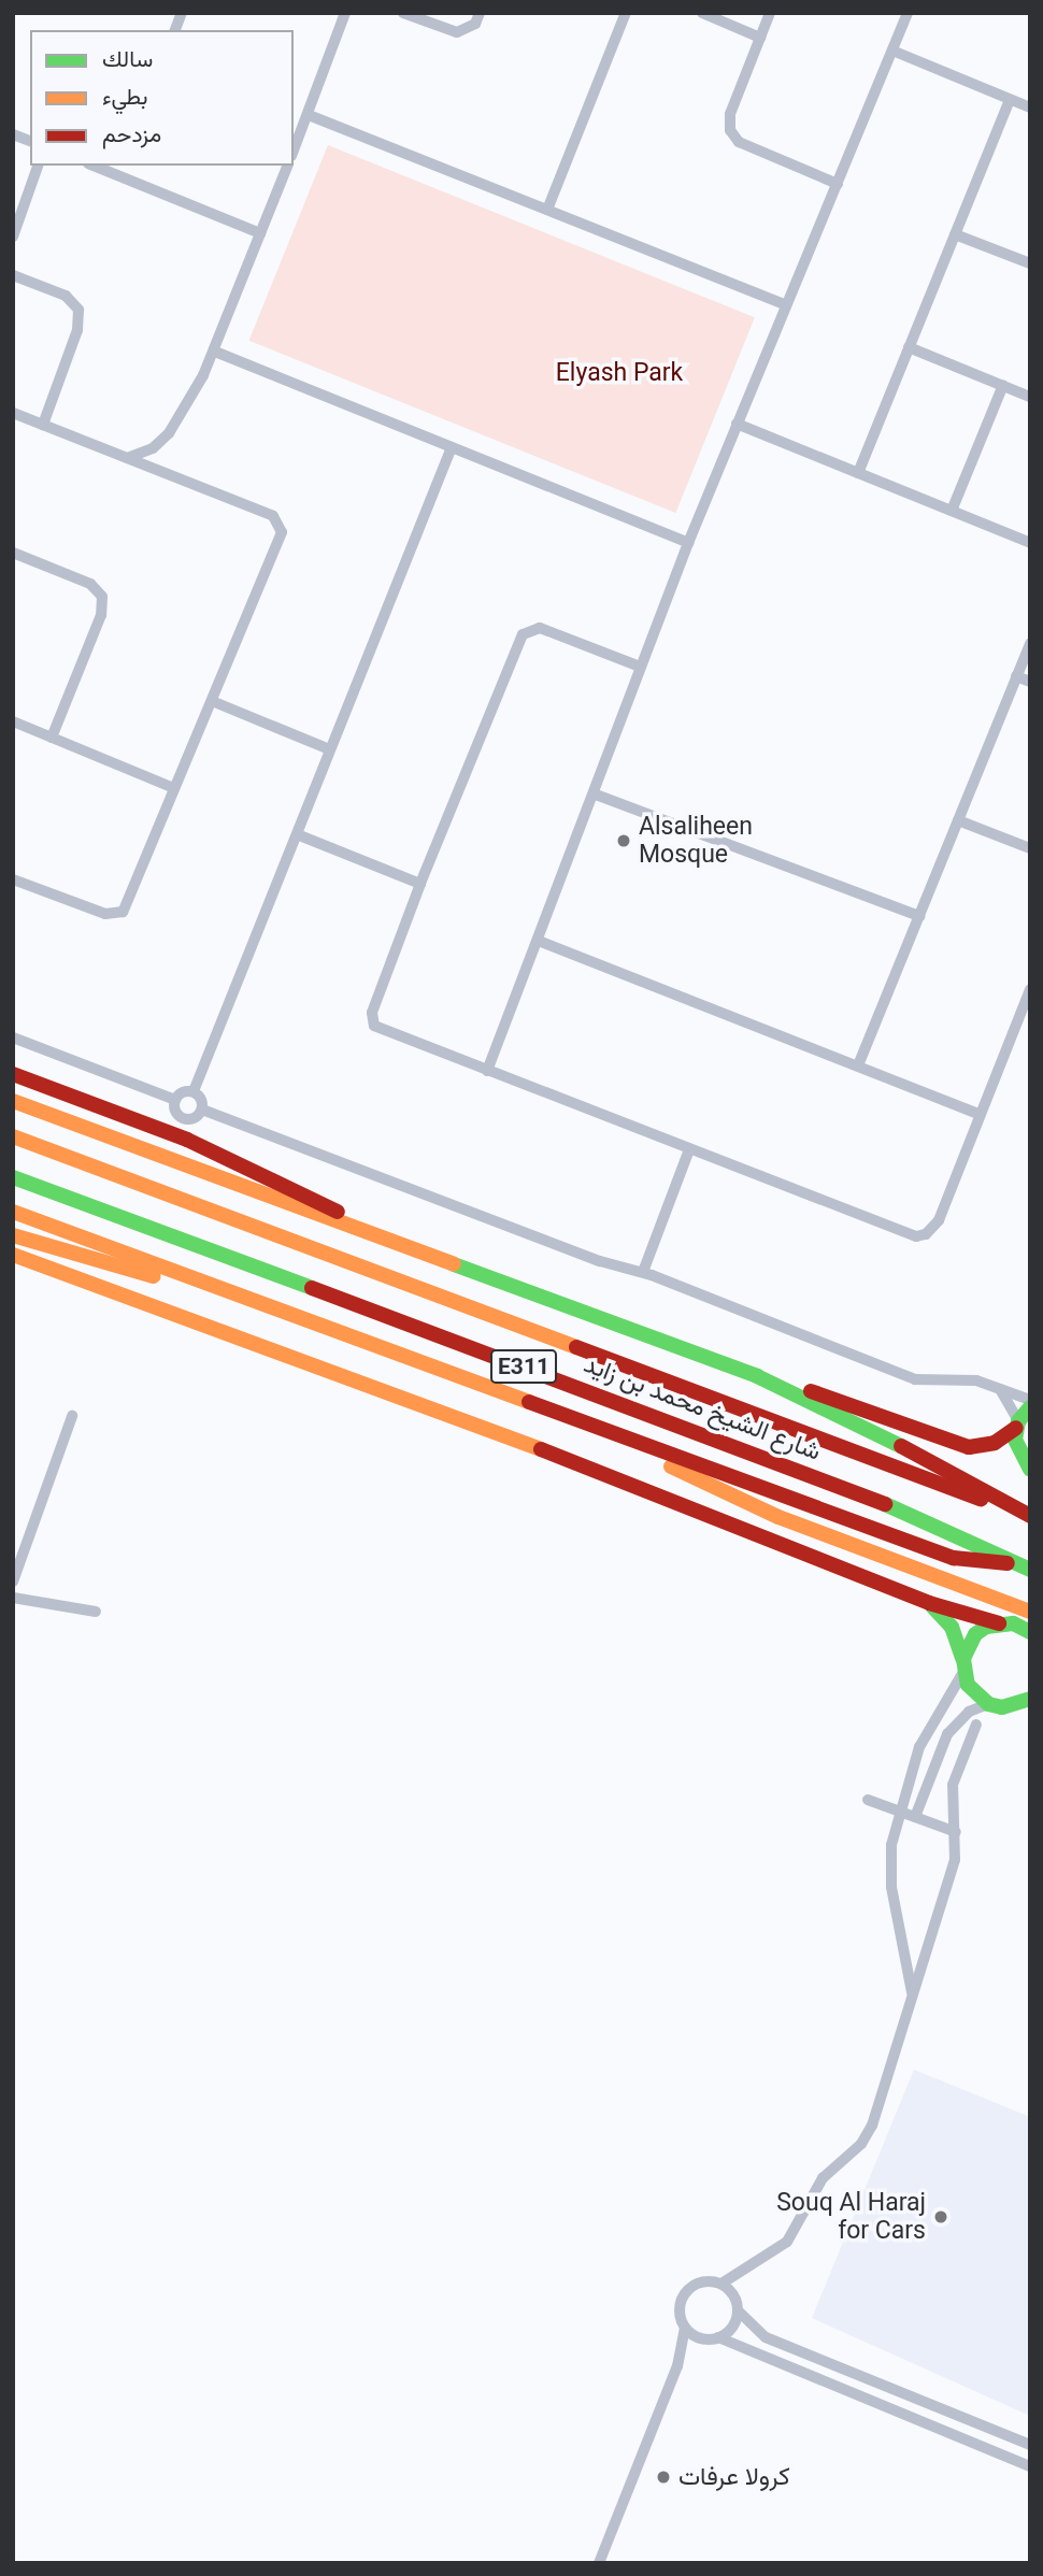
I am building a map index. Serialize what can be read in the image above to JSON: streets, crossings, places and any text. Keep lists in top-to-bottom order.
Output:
{
  "streets": {
    "main road": ["E311", "شارع الشيخ محمد بن زايد"]
  },
  "parks": ["Elyash Park"],
  "places": ["Alsaliheen Mosque", "Souq Al Haraj for Cars", "كرولا عرفات"],
  "legend": ["سالك", "بطيء", "مزدحم"]
}
